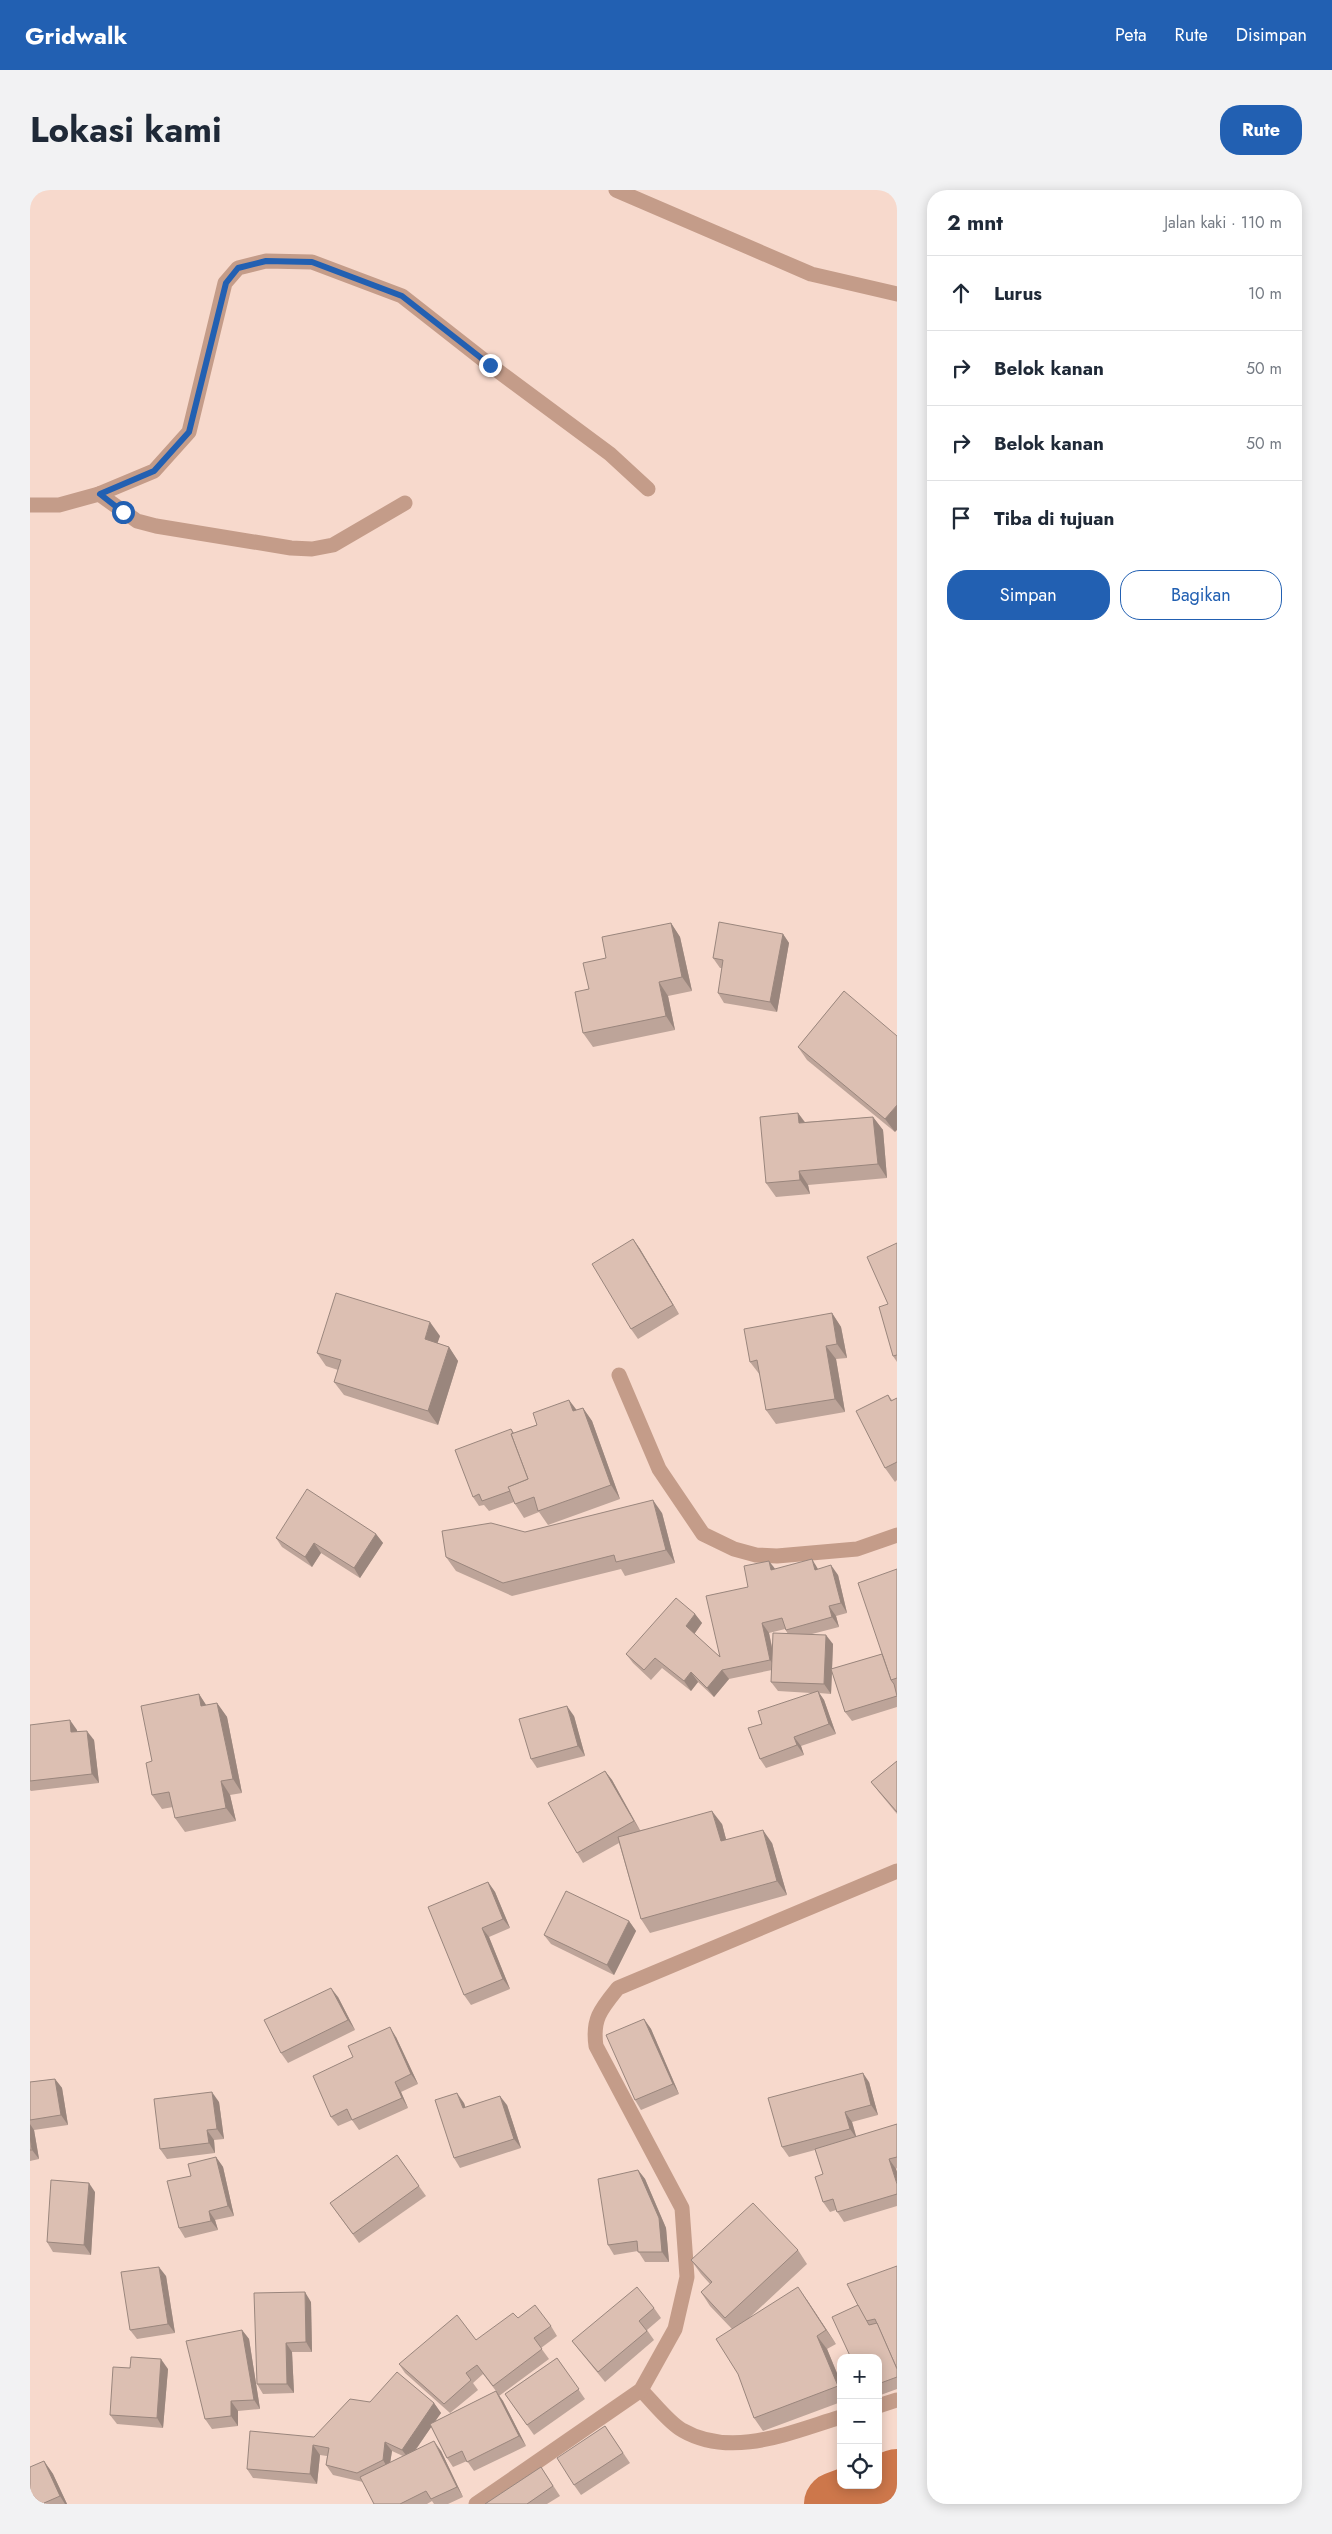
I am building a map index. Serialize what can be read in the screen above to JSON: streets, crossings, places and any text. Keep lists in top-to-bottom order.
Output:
{
  "page": {
    "header": "Gridwalk",
    "nav": ["Peta", "Rute", "Disimpan"],
    "title": "Lokasi kami",
    "buttons": [
      "Rute",
      ["Simpan", "Bagikan"]
    ],
    "heading": ["2 mnt", "Jalan kaki · 110 m"],
    "list": [
      ["Lurus", "10 m"],
      ["Belok kanan", "50 m"],
      ["Belok kanan", "50 m"],
      "Tiba di tujuan"
    ],
    "map_buttons": ["+", "−"]
  }
}
